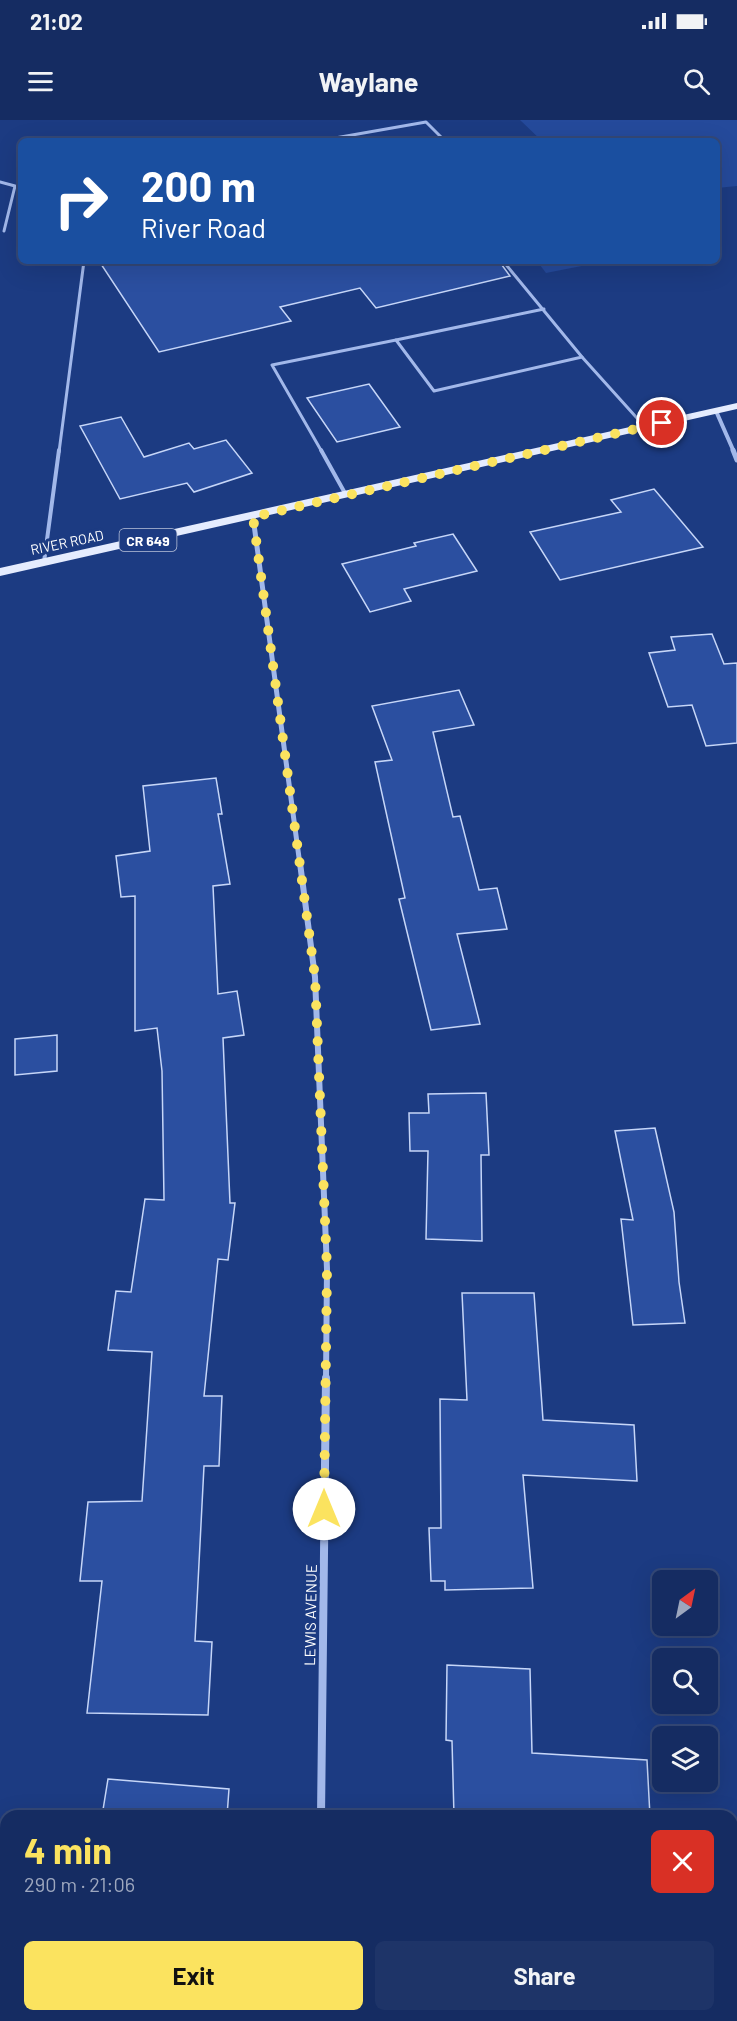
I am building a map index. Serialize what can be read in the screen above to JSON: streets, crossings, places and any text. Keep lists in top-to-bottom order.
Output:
{
  "streets": {
    "main road": ["CR 649", "RIVER ROAD"],
    "street": ["LEWIS AVENUE"]
  },
  "crossings": [
    ["RIVER ROAD", "LEWIS AVENUE"]
  ],
  "north": "top right",
  "page": {
    "status": "21:02",
    "header": "Waylane",
    "turn": ["200 m", "River Road"],
    "heading": ["4 min", "290 m · 21:06"],
    "buttons": ["Exit", "Share"]
  }
}
